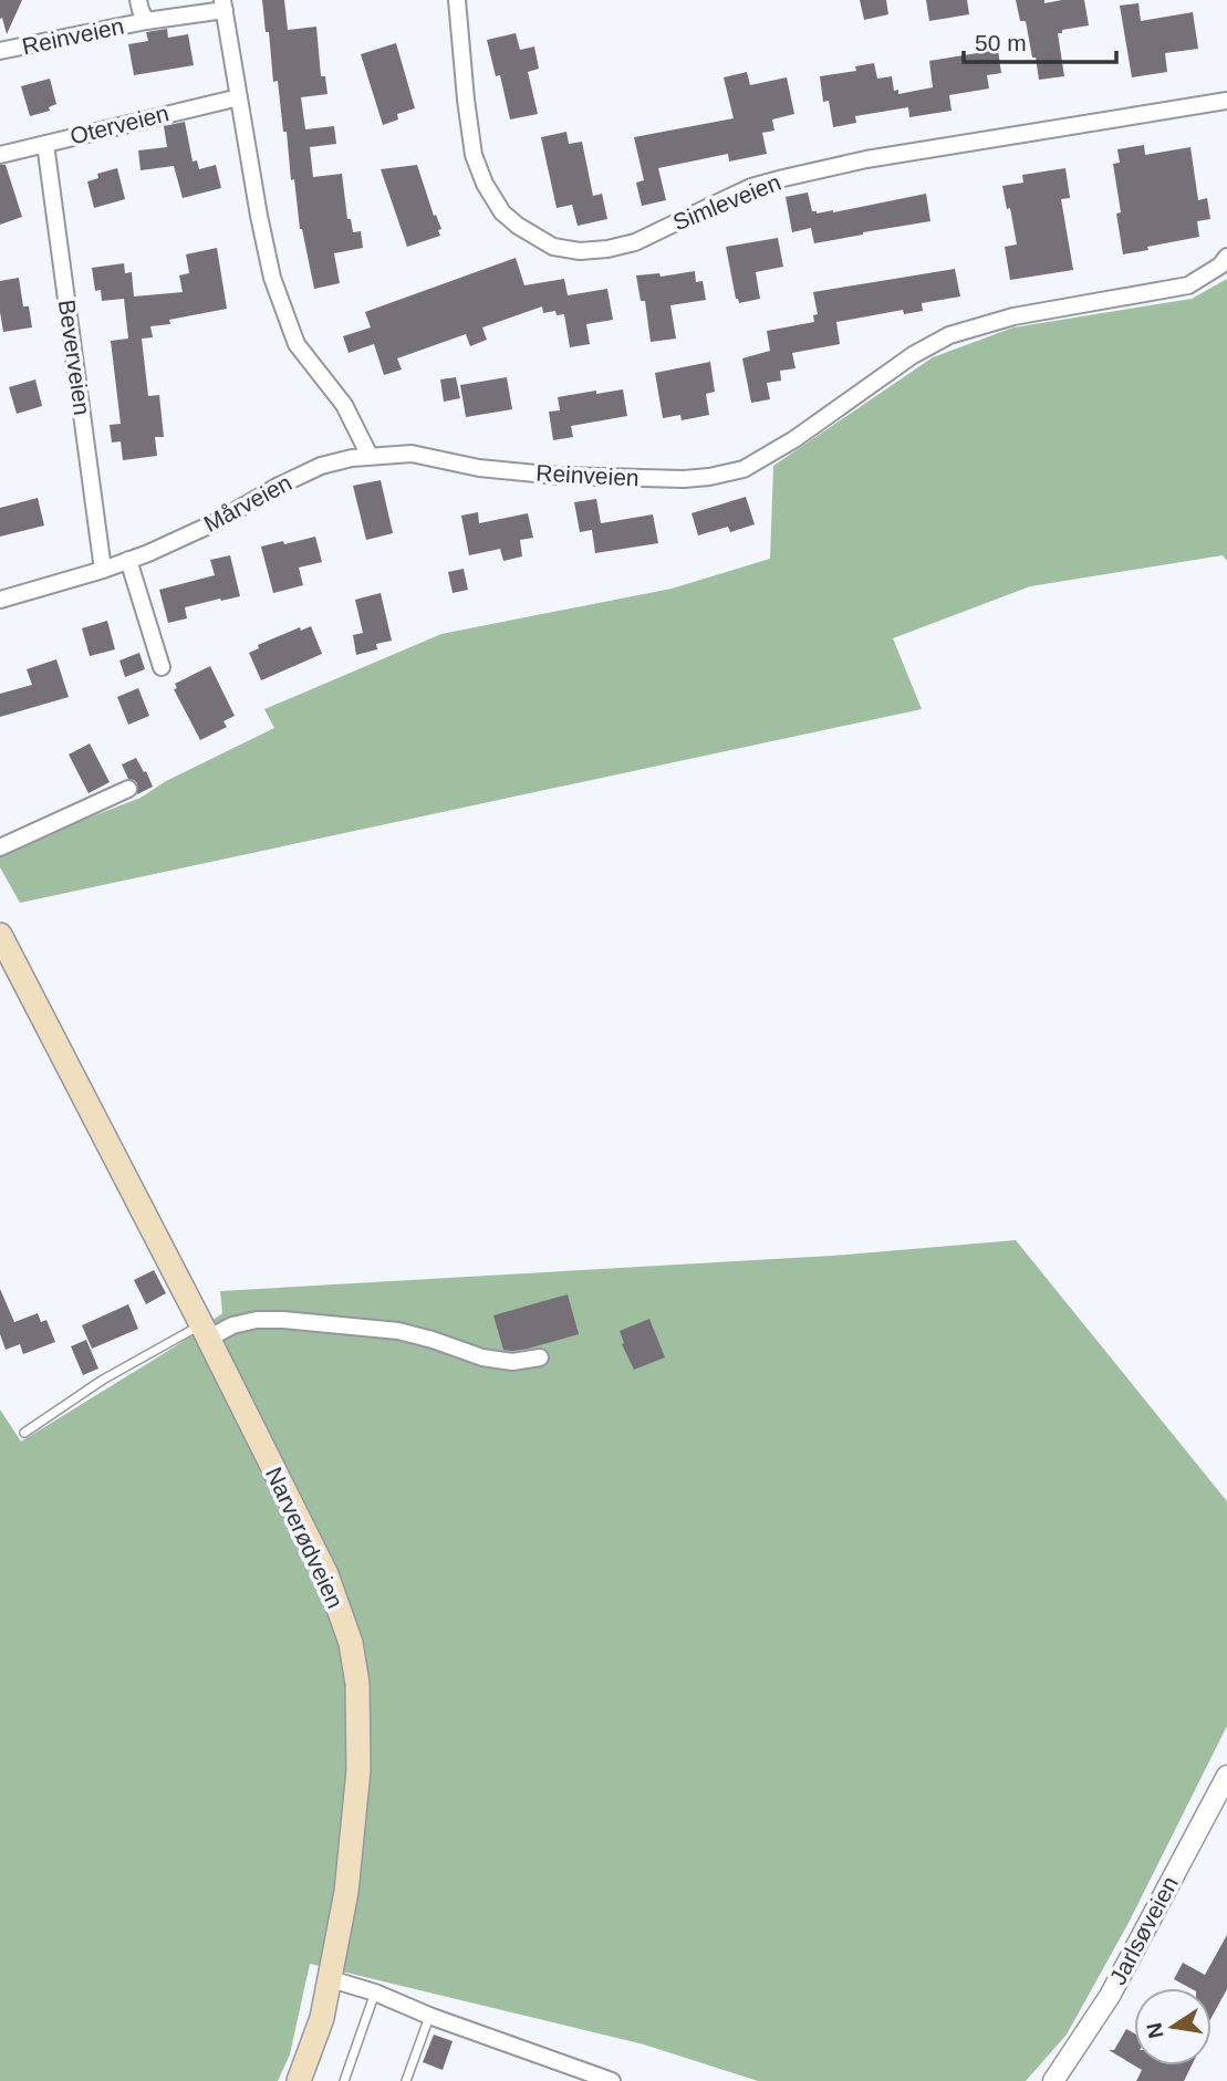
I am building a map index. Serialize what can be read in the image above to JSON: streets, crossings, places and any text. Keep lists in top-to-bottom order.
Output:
{
  "streets": {
    "main road": ["Narverødveien"],
    "street": [
      "Reinveien",
      "Oterveien",
      "Simleveien",
      "Beverveien",
      "Mårveien",
      "Jarlsøveien"
    ]
  },
  "crossings": [
    ["Reinveien", "Oterveien"],
    ["Reinveien", "Mårveien"],
    ["Oterveien", "Beverveien"],
    ["Beverveien", "Mårveien"]
  ],
  "scale_bar": "50 m",
  "north": "left"
}
